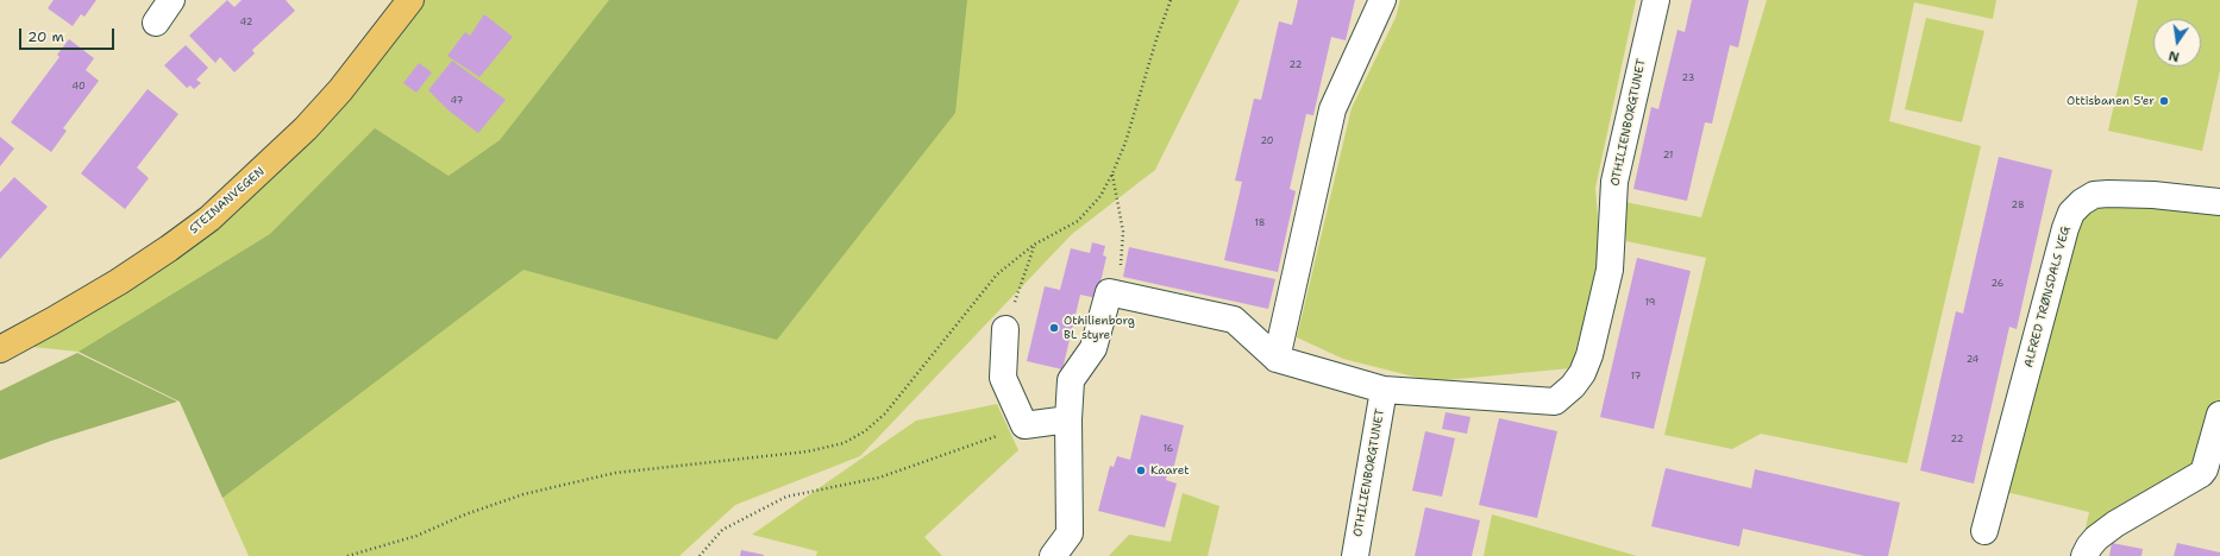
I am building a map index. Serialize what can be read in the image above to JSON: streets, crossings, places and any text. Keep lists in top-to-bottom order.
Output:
{
  "streets": {
    "main road": ["STEINANVEGEN"],
    "street": ["OTHILIENBORGTUNET", "ALFRED TRØNSDALS VEG"]
  },
  "places": ["Ottisbanen 5'er", "Othilienborg BL styre", "Kaaret"],
  "house_numbers": [
    "42",
    "22",
    "23",
    "40",
    "47",
    "20",
    "21",
    "28",
    "18",
    "26",
    "19",
    "24",
    "17",
    "22",
    "16"
  ],
  "scale_bar": "20 m",
  "north": "bottom"
}
